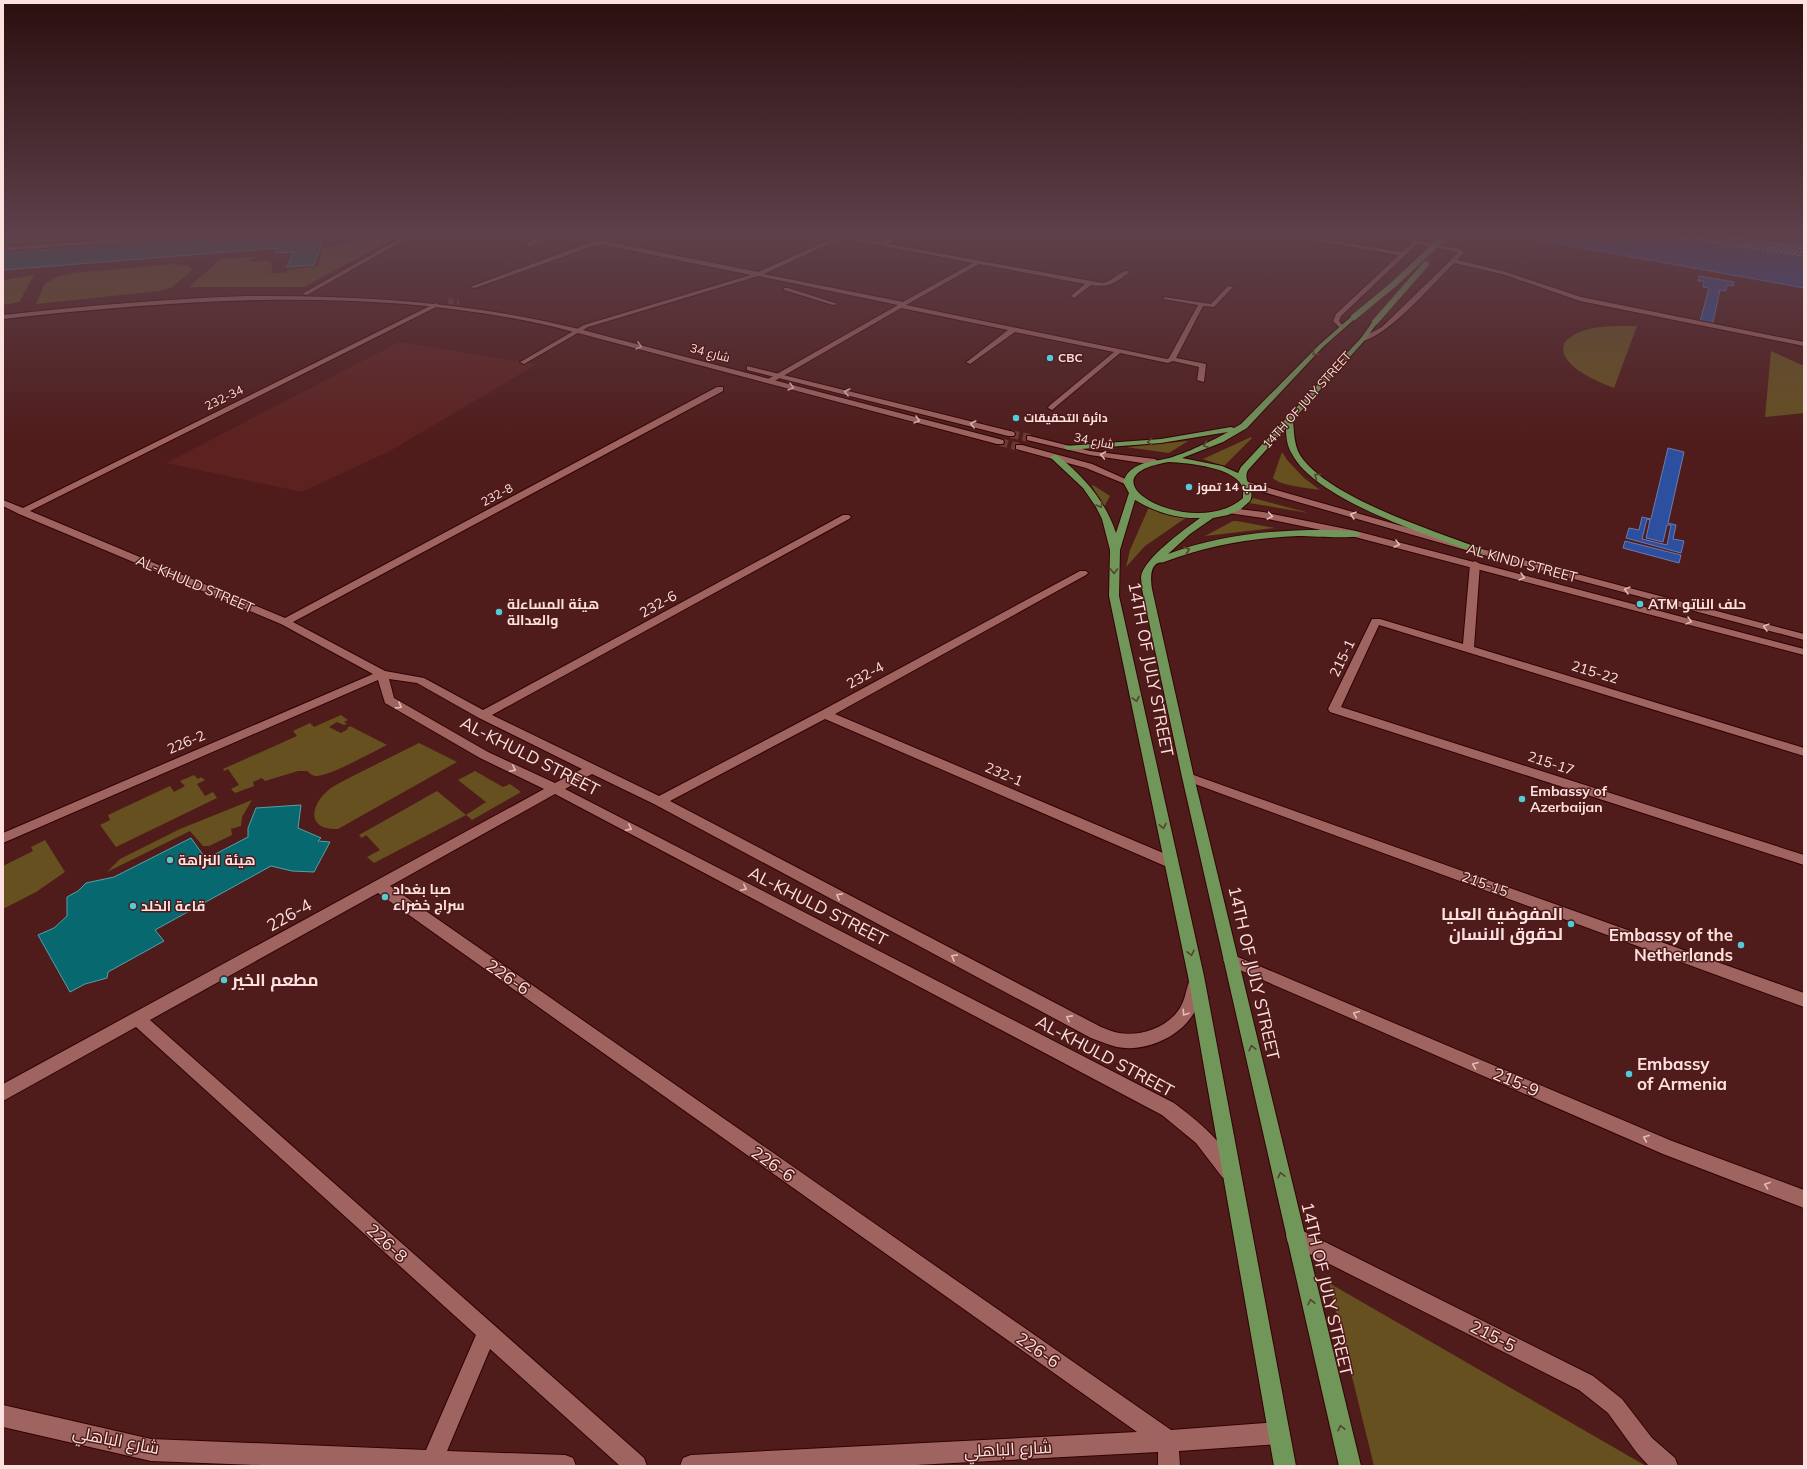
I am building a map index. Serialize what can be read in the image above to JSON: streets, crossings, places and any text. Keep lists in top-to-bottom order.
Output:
{
  "streets": {
    "main road": ["14TH OF JULY STREET"],
    "street": [
      "شارع 34",
      "232-34",
      "232-8",
      "AL KINDI STREET",
      "AL-KHULD STREET",
      "232-6",
      "215-1",
      "215-22",
      "232-4",
      "226-2",
      "215-17",
      "232-1",
      "215-15",
      "226-4",
      "226-6",
      "215-9",
      "226-8",
      "215-5",
      "شارع الباهلي"
    ]
  },
  "crossings": [
    ["شارع 34", "232-34"],
    ["شارع 34", "14TH OF JULY STREET"],
    ["232-34", "AL-KHULD STREET"],
    ["14TH OF JULY STREET", "AL KINDI STREET"],
    ["14TH OF JULY STREET", "AL-KHULD STREET"],
    ["14TH OF JULY STREET", "232-1"],
    ["14TH OF JULY STREET", "215-15"],
    ["14TH OF JULY STREET", "215-9"],
    ["14TH OF JULY STREET", "215-5"],
    ["14TH OF JULY STREET", "شارع الباهلي"],
    ["232-8", "AL-KHULD STREET"],
    ["AL-KHULD STREET", "232-6"],
    ["AL-KHULD STREET", "232-4"],
    ["AL-KHULD STREET", "226-2"],
    ["AL-KHULD STREET", "226-4"],
    ["215-1", "215-22"],
    ["215-1", "215-17"],
    ["232-4", "232-1"],
    ["226-4", "226-6"],
    ["226-4", "226-8"],
    ["226-6", "شارع الباهلي"]
  ],
  "one_way": ["215-9"],
  "places": [
    "CBC",
    "دائرة التحقيقات",
    "نصب 14 تموز",
    "ATM حلف الناتو",
    "هيئة المساءلة والعدالة",
    "Embassy of Azerbaijan",
    "هيئة النزاهة",
    "صبا بغداد سراج خضراء",
    "قاعة الخلد",
    "المفوضية العليا لحقوق الانسان",
    "Embassy of the Netherlands",
    "مطعم الخير",
    "Embassy of Armenia"
  ]
}
